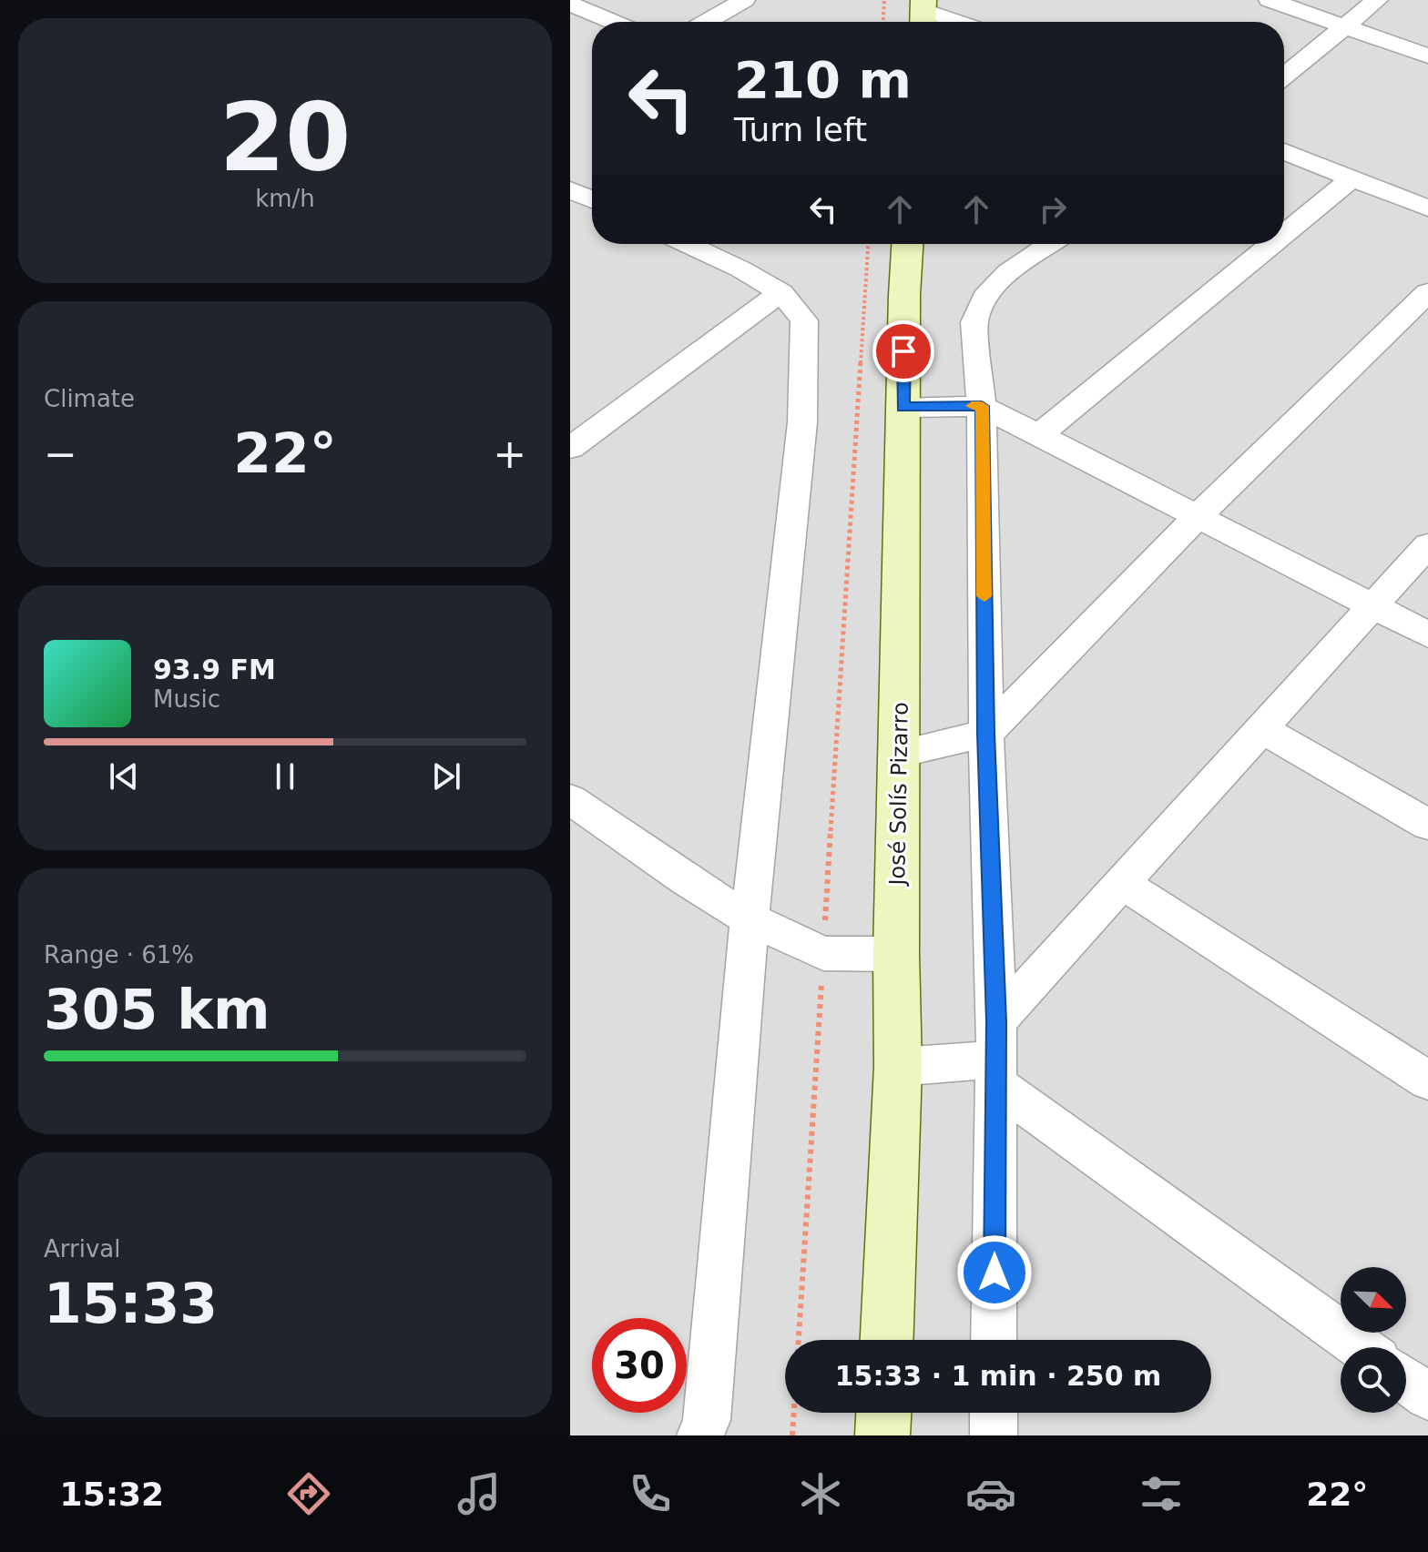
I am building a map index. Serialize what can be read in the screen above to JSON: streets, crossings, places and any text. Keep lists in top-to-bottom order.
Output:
{
  "streets": {
    "main road": ["José Solís Pizarro"]
  },
  "north": "bottom right",
  "page": {
    "tile": [
      ["20", "km/h"],
      "Climate",
      ["Range · 61%", "305 km"],
      ["Arrival", "15:33"]
    ],
    "turn": ["210 m", "Turn left"],
    "heat": ["−", "22°", "+"],
    "song": ["93.9 FM", "Music"],
    "limit": "30",
    "trip": "15:33 · 1 min · 250 m",
    "tabs": ["15:32", "22°"]
  }
}
